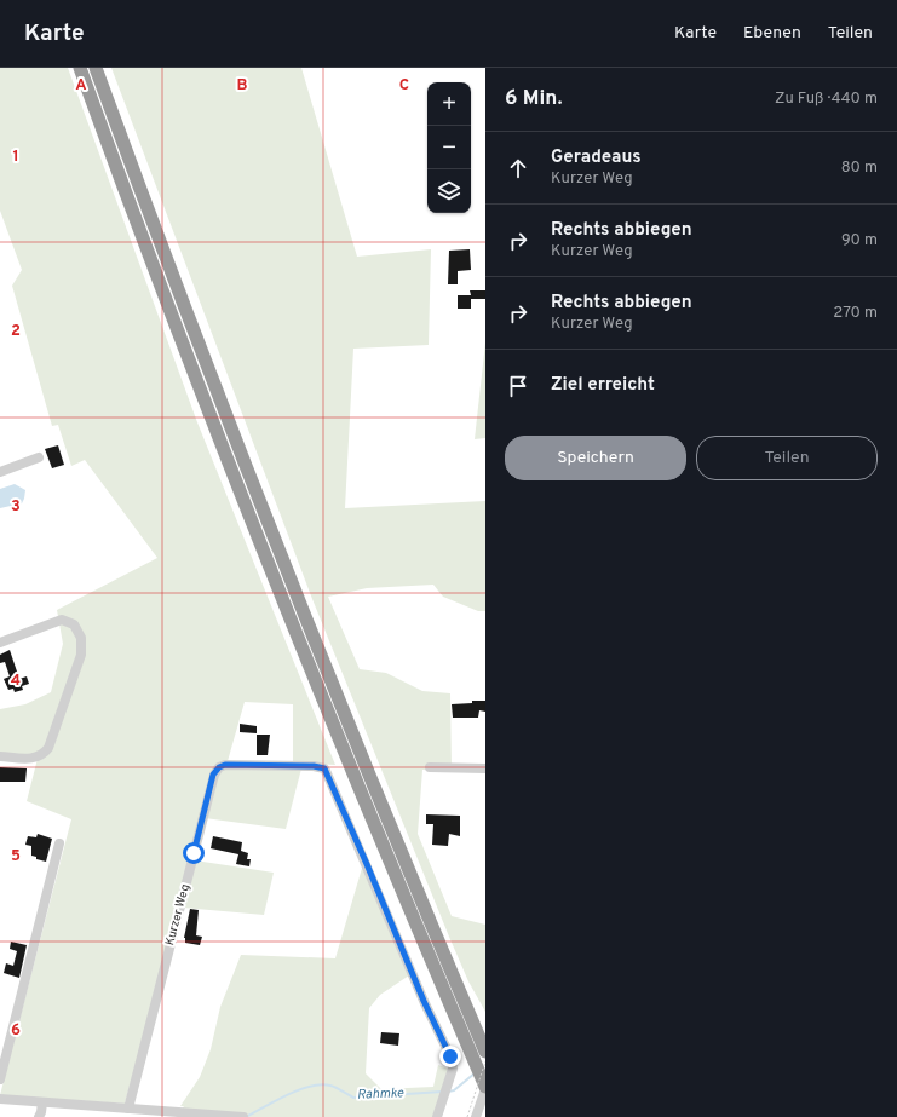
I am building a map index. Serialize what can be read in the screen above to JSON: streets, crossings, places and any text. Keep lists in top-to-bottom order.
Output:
{
  "streets": {
    "street": ["Kurzer Weg"]
  },
  "water": ["Rahmke"],
  "page": {
    "header": "Karte",
    "nav": ["Karte", "Ebenen", "Teilen"],
    "heading": ["6 Min.", "Zu Fuß · 440 m"],
    "map_buttons": ["+", "−"],
    "list": [
      ["Geradeaus", "Kurzer Weg", "80 m"],
      ["Rechts abbiegen", "Kurzer Weg", "90 m"],
      ["Rechts abbiegen", "Kurzer Weg", "270 m"],
      "Ziel erreicht"
    ],
    "buttons": ["Speichern", "Teilen"]
  },
  "grid": {
    "columns": ["A", "B", "C"],
    "rows": [
      "1",
      "2",
      "3",
      "4",
      "5",
      "6"
    ]
  }
}
